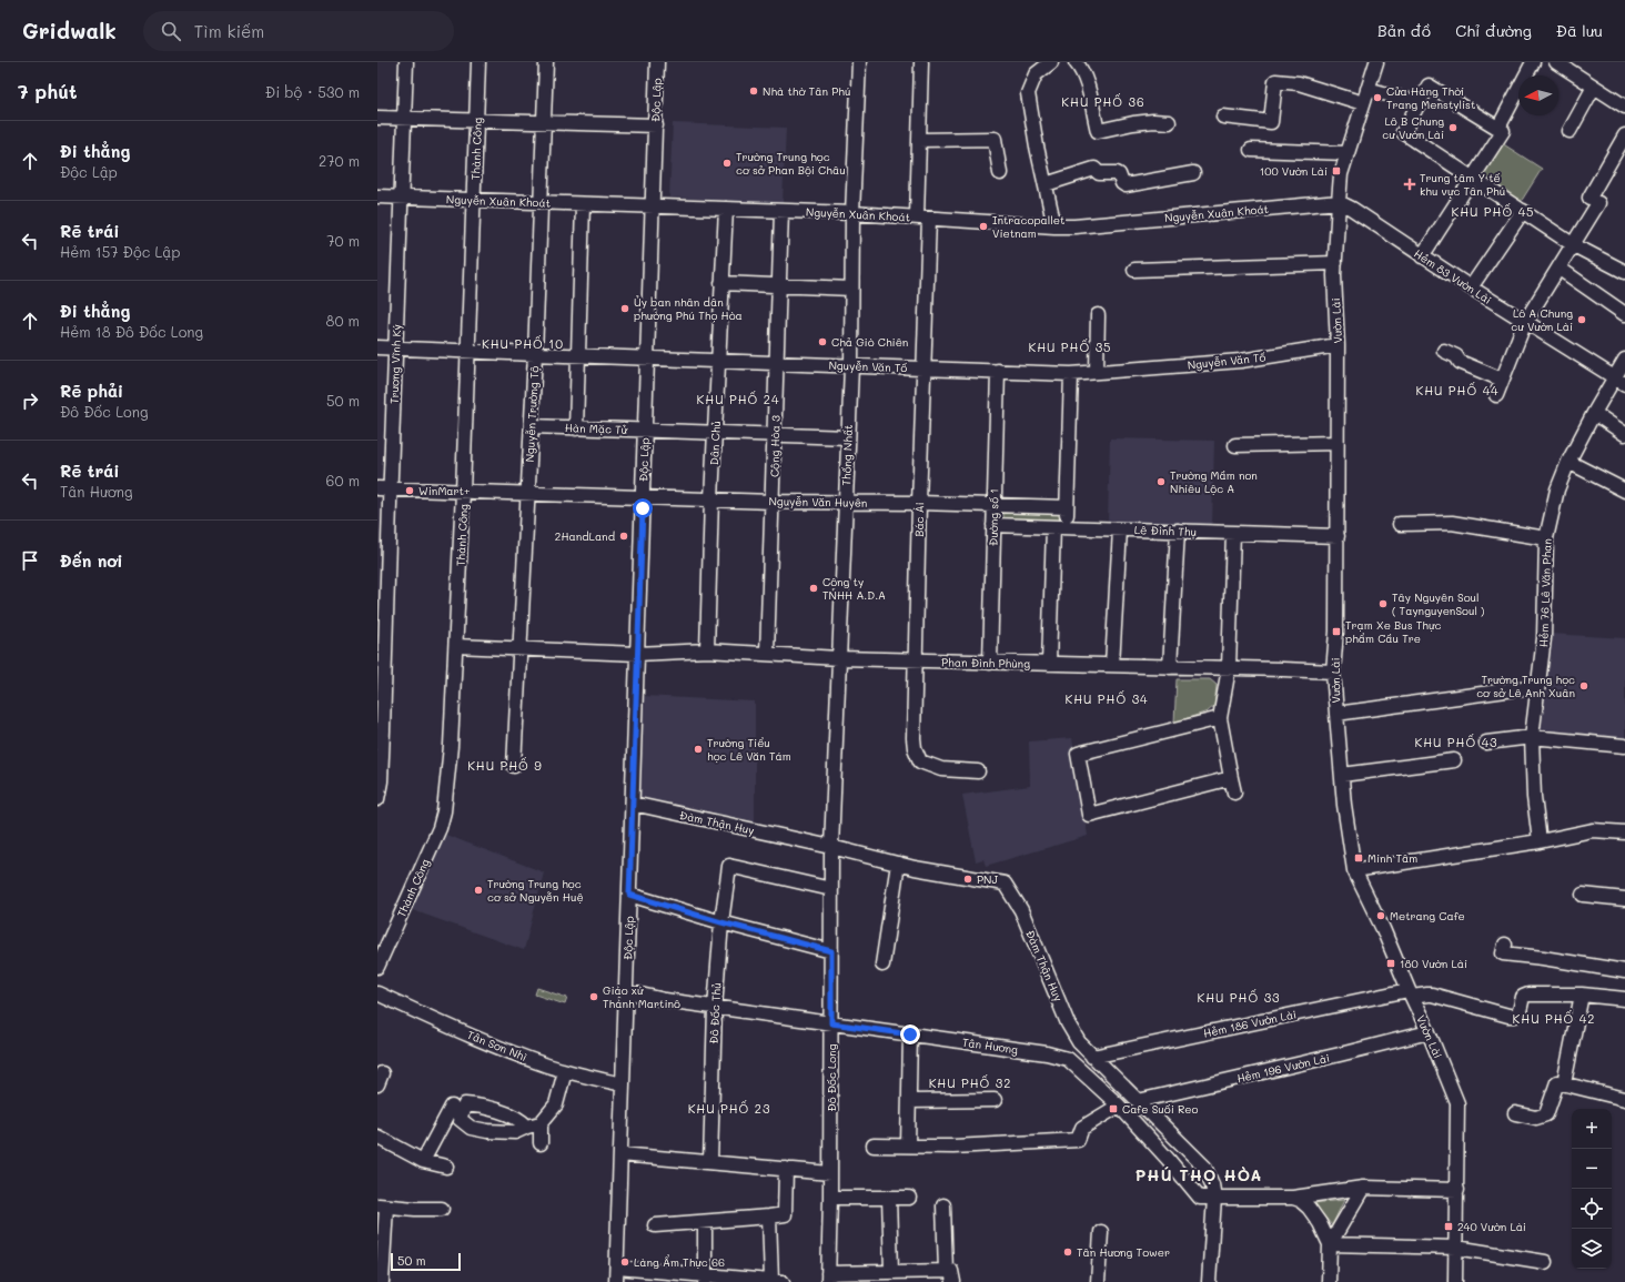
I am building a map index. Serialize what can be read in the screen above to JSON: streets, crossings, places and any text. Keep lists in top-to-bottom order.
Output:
{
  "streets": {
    "street": [
      "Độc Lập",
      "Thành Công",
      "Nguyễn Xuân Khoát",
      "Hẻm 83 Vườn Lài",
      "Vườn Lài",
      "Nguyễn Văn Tố",
      "Trương Vĩnh Ký",
      "Nguyễn Trường Tộ",
      "Hàn Mặc Tử",
      "Dân Chủ",
      "Cộng Hòa 3",
      "Thống Nhất",
      "Nguyễn Văn Huyên",
      "Đường số 1",
      "Bác Ái",
      "Lê Đình Thụ",
      "Hẻm 76 Lê Văn Phan",
      "Phan Đình Phùng",
      "Đàm Thận Huy",
      "Đô Đốc Thủ",
      "Hẻm 186 Vườn Lài",
      "Tân Sơn Nhì",
      "Tân Hương",
      "Hẻm 196 Vườn Lài",
      "Đô Đốc Long"
    ]
  },
  "crossings": [
    ["Độc Lập", "Nguyễn Xuân Khoát"],
    ["Độc Lập", "Nguyễn Văn Tố"],
    ["Độc Lập", "Hàn Mặc Tử"],
    ["Độc Lập", "Nguyễn Văn Huyên"],
    ["Độc Lập", "Phan Đình Phùng"],
    ["Độc Lập", "Đàm Thận Huy"],
    ["Độc Lập", "Tân Sơn Nhì"],
    ["Độc Lập", "Tân Hương"],
    ["Thành Công", "Nguyễn Xuân Khoát"],
    ["Thành Công", "Nguyễn Văn Tố"],
    ["Thành Công", "Nguyễn Văn Huyên"],
    ["Thành Công", "Phan Đình Phùng"],
    ["Nguyễn Xuân Khoát", "Hẻm 83 Vườn Lài"],
    ["Nguyễn Xuân Khoát", "Vườn Lài"],
    ["Nguyễn Xuân Khoát", "Trương Vĩnh Ký"],
    ["Nguyễn Xuân Khoát", "Nguyễn Trường Tộ"],
    ["Nguyễn Xuân Khoát", "Dân Chủ"],
    ["Nguyễn Xuân Khoát", "Cộng Hòa 3"],
    ["Nguyễn Xuân Khoát", "Thống Nhất"],
    ["Nguyễn Xuân Khoát", "Bác Ái"],
    ["Hẻm 83 Vườn Lài", "Vườn Lài"],
    ["Hẻm 83 Vườn Lài", "Hẻm 76 Lê Văn Phan"],
    ["Vườn Lài", "Nguyễn Văn Tố"],
    ["Vườn Lài", "Lê Đình Thụ"],
    ["Vườn Lài", "Phan Đình Phùng"],
    ["Vườn Lài", "Hẻm 186 Vườn Lài"],
    ["Vườn Lài", "Hẻm 196 Vườn Lài"],
    ["Nguyễn Văn Tố", "Trương Vĩnh Ký"],
    ["Nguyễn Văn Tố", "Nguyễn Trường Tộ"],
    ["Nguyễn Văn Tố", "Dân Chủ"],
    ["Nguyễn Văn Tố", "Cộng Hòa 3"],
    ["Nguyễn Văn Tố", "Thống Nhất"],
    ["Nguyễn Văn Tố", "Đường số 1"],
    ["Nguyễn Văn Tố", "Bác Ái"],
    ["Trương Vĩnh Ký", "Nguyễn Văn Huyên"],
    ["Nguyễn Trường Tộ", "Hàn Mặc Tử"],
    ["Nguyễn Trường Tộ", "Nguyễn Văn Huyên"],
    ["Nguyễn Trường Tộ", "Phan Đình Phùng"],
    ["Hàn Mặc Tử", "Dân Chủ"],
    ["Hàn Mặc Tử", "Cộng Hòa 3"],
    ["Hàn Mặc Tử", "Thống Nhất"],
    ["Dân Chủ", "Nguyễn Văn Huyên"],
    ["Dân Chủ", "Phan Đình Phùng"],
    ["Cộng Hòa 3", "Nguyễn Văn Huyên"],
    ["Cộng Hòa 3", "Phan Đình Phùng"],
    ["Thống Nhất", "Nguyễn Văn Huyên"],
    ["Thống Nhất", "Phan Đình Phùng"],
    ["Thống Nhất", "Đàm Thận Huy"],
    ["Thống Nhất", "Đô Đốc Long"],
    ["Nguyễn Văn Huyên", "Đường số 1"],
    ["Nguyễn Văn Huyên", "Bác Ái"],
    ["Đường số 1", "Lê Đình Thụ"],
    ["Đường số 1", "Phan Đình Phùng"],
    ["Bác Ái", "Phan Đình Phùng"],
    ["Đàm Thận Huy", "Hẻm 186 Vườn Lài"],
    ["Đàm Thận Huy", "Tân Hương"],
    ["Đàm Thận Huy", "Hẻm 196 Vườn Lài"],
    ["Đàm Thận Huy", "Đô Đốc Long"],
    ["Đô Đốc Thủ", "Tân Hương"],
    ["Đô Đốc Thủ", "Đô Đốc Long"],
    ["Tân Hương", "Đô Đốc Long"]
  ],
  "districts": [
    "KHU PHỐ 36",
    "KHU PHỐ 45",
    "KHU PHỐ 10",
    "KHU PHỐ 35",
    "KHU PHỐ 44",
    "KHU PHỐ 24",
    "KHU PHỐ 34",
    "KHU PHỐ 43",
    "KHU PHỐ 9",
    "KHU PHỐ 33",
    "KHU PHỐ 42",
    "KHU PHỐ 32",
    "KHU PHỐ 23",
    "PHÚ THỌ HÒA"
  ],
  "places": {
    "other": [
      "Nhà thờ Tân Phú",
      "Cửa Hàng Thời Trang Menstylist",
      "Lô B Chung cư Vườn Lài",
      "Trường Trung học cơ sở Phan Bội Châu",
      "Intracopallet Vietnam",
      "Ủy ban nhân dân phường Phú Thọ Hòa",
      "Lô A Chung cư Vườn Lài",
      "Chả Giò Chiên",
      "Trường Mầm non Nhiêu Lộc A",
      "WinMart+",
      "2HandLand",
      "Công ty TNHH A.D.A",
      "Tây Nguyên Soul ( TaynguyenSoul )",
      "Trường Trung học cơ sở Lê Anh Xuân",
      "Trường Tiểu học Lê Văn Tám",
      "PNJ",
      "Trường Trung học cơ sở Nguyễn Huệ",
      "Metrang Cafe",
      "Giáo xứ Thánh Martinô",
      "Tân Hương Tower",
      "Làng Ẩm Thực 66"
    ],
    "transit": [
      "100 Vườn Lài",
      "Trạm Xe Bus Thực phẩm Cầu Tre",
      "Minh Tâm",
      "180 Vườn Lài",
      "Cafe Suối Reo",
      "240 Vườn Lài"
    ],
    "health": ["Trung tâm Y tế khu vực Tân Phú"]
  },
  "scale_bar": "50 m",
  "north": "left",
  "page": {
    "header": "Gridwalk",
    "search": "Tìm kiếm",
    "nav": ["Bản đồ", "Chỉ đường", "Đã lưu"],
    "heading": ["7 phút", "Đi bộ · 530 m"],
    "list": [
      ["Đi thẳng", "Độc Lập", "270 m"],
      ["Rẽ trái", "Hẻm 157 Độc Lập", "70 m"],
      ["Đi thẳng", "Hẻm 18 Đô Đốc Long", "80 m"],
      ["Rẽ phải", "Đô Đốc Long", "50 m"],
      ["Rẽ trái", "Tân Hương", "60 m"],
      "Đến nơi"
    ],
    "map_buttons": ["+", "−"],
    "scale": "50 m"
  }
}
